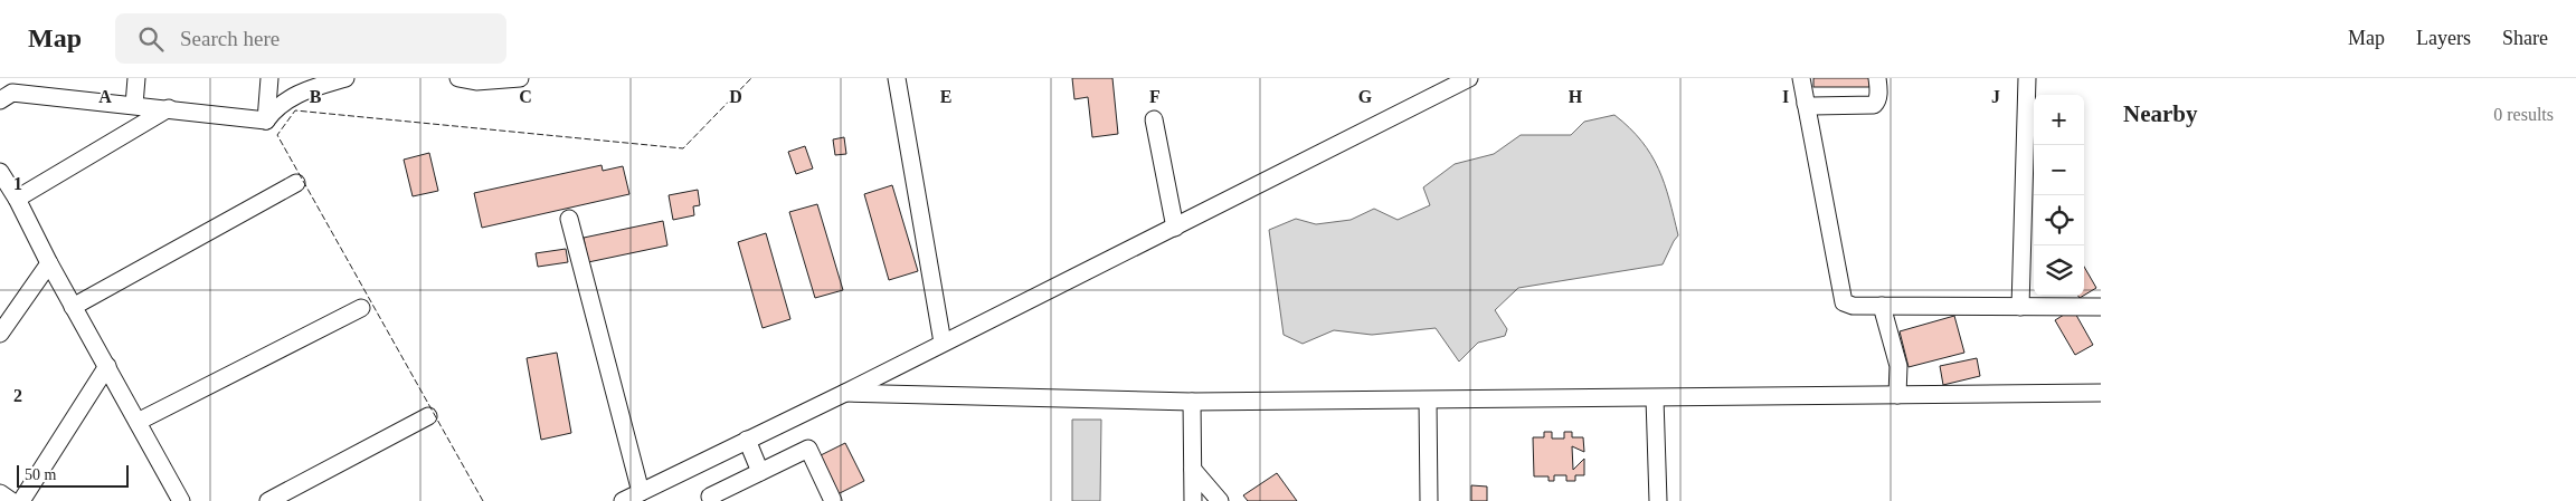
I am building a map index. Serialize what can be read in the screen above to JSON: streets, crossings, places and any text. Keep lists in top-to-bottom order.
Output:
{
  "scale_bar": "50 m",
  "page": {
    "header": "Map",
    "search": "Search here",
    "nav": ["Map", "Layers", "Share"],
    "heading": ["Nearby", "0 results"],
    "map_buttons": ["+", "−"],
    "scale": "50 m"
  },
  "grid": {
    "columns": [
      "A",
      "B",
      "C",
      "D",
      "E",
      "F",
      "G",
      "H",
      "I",
      "J"
    ],
    "rows": ["1", "2"]
  }
}
